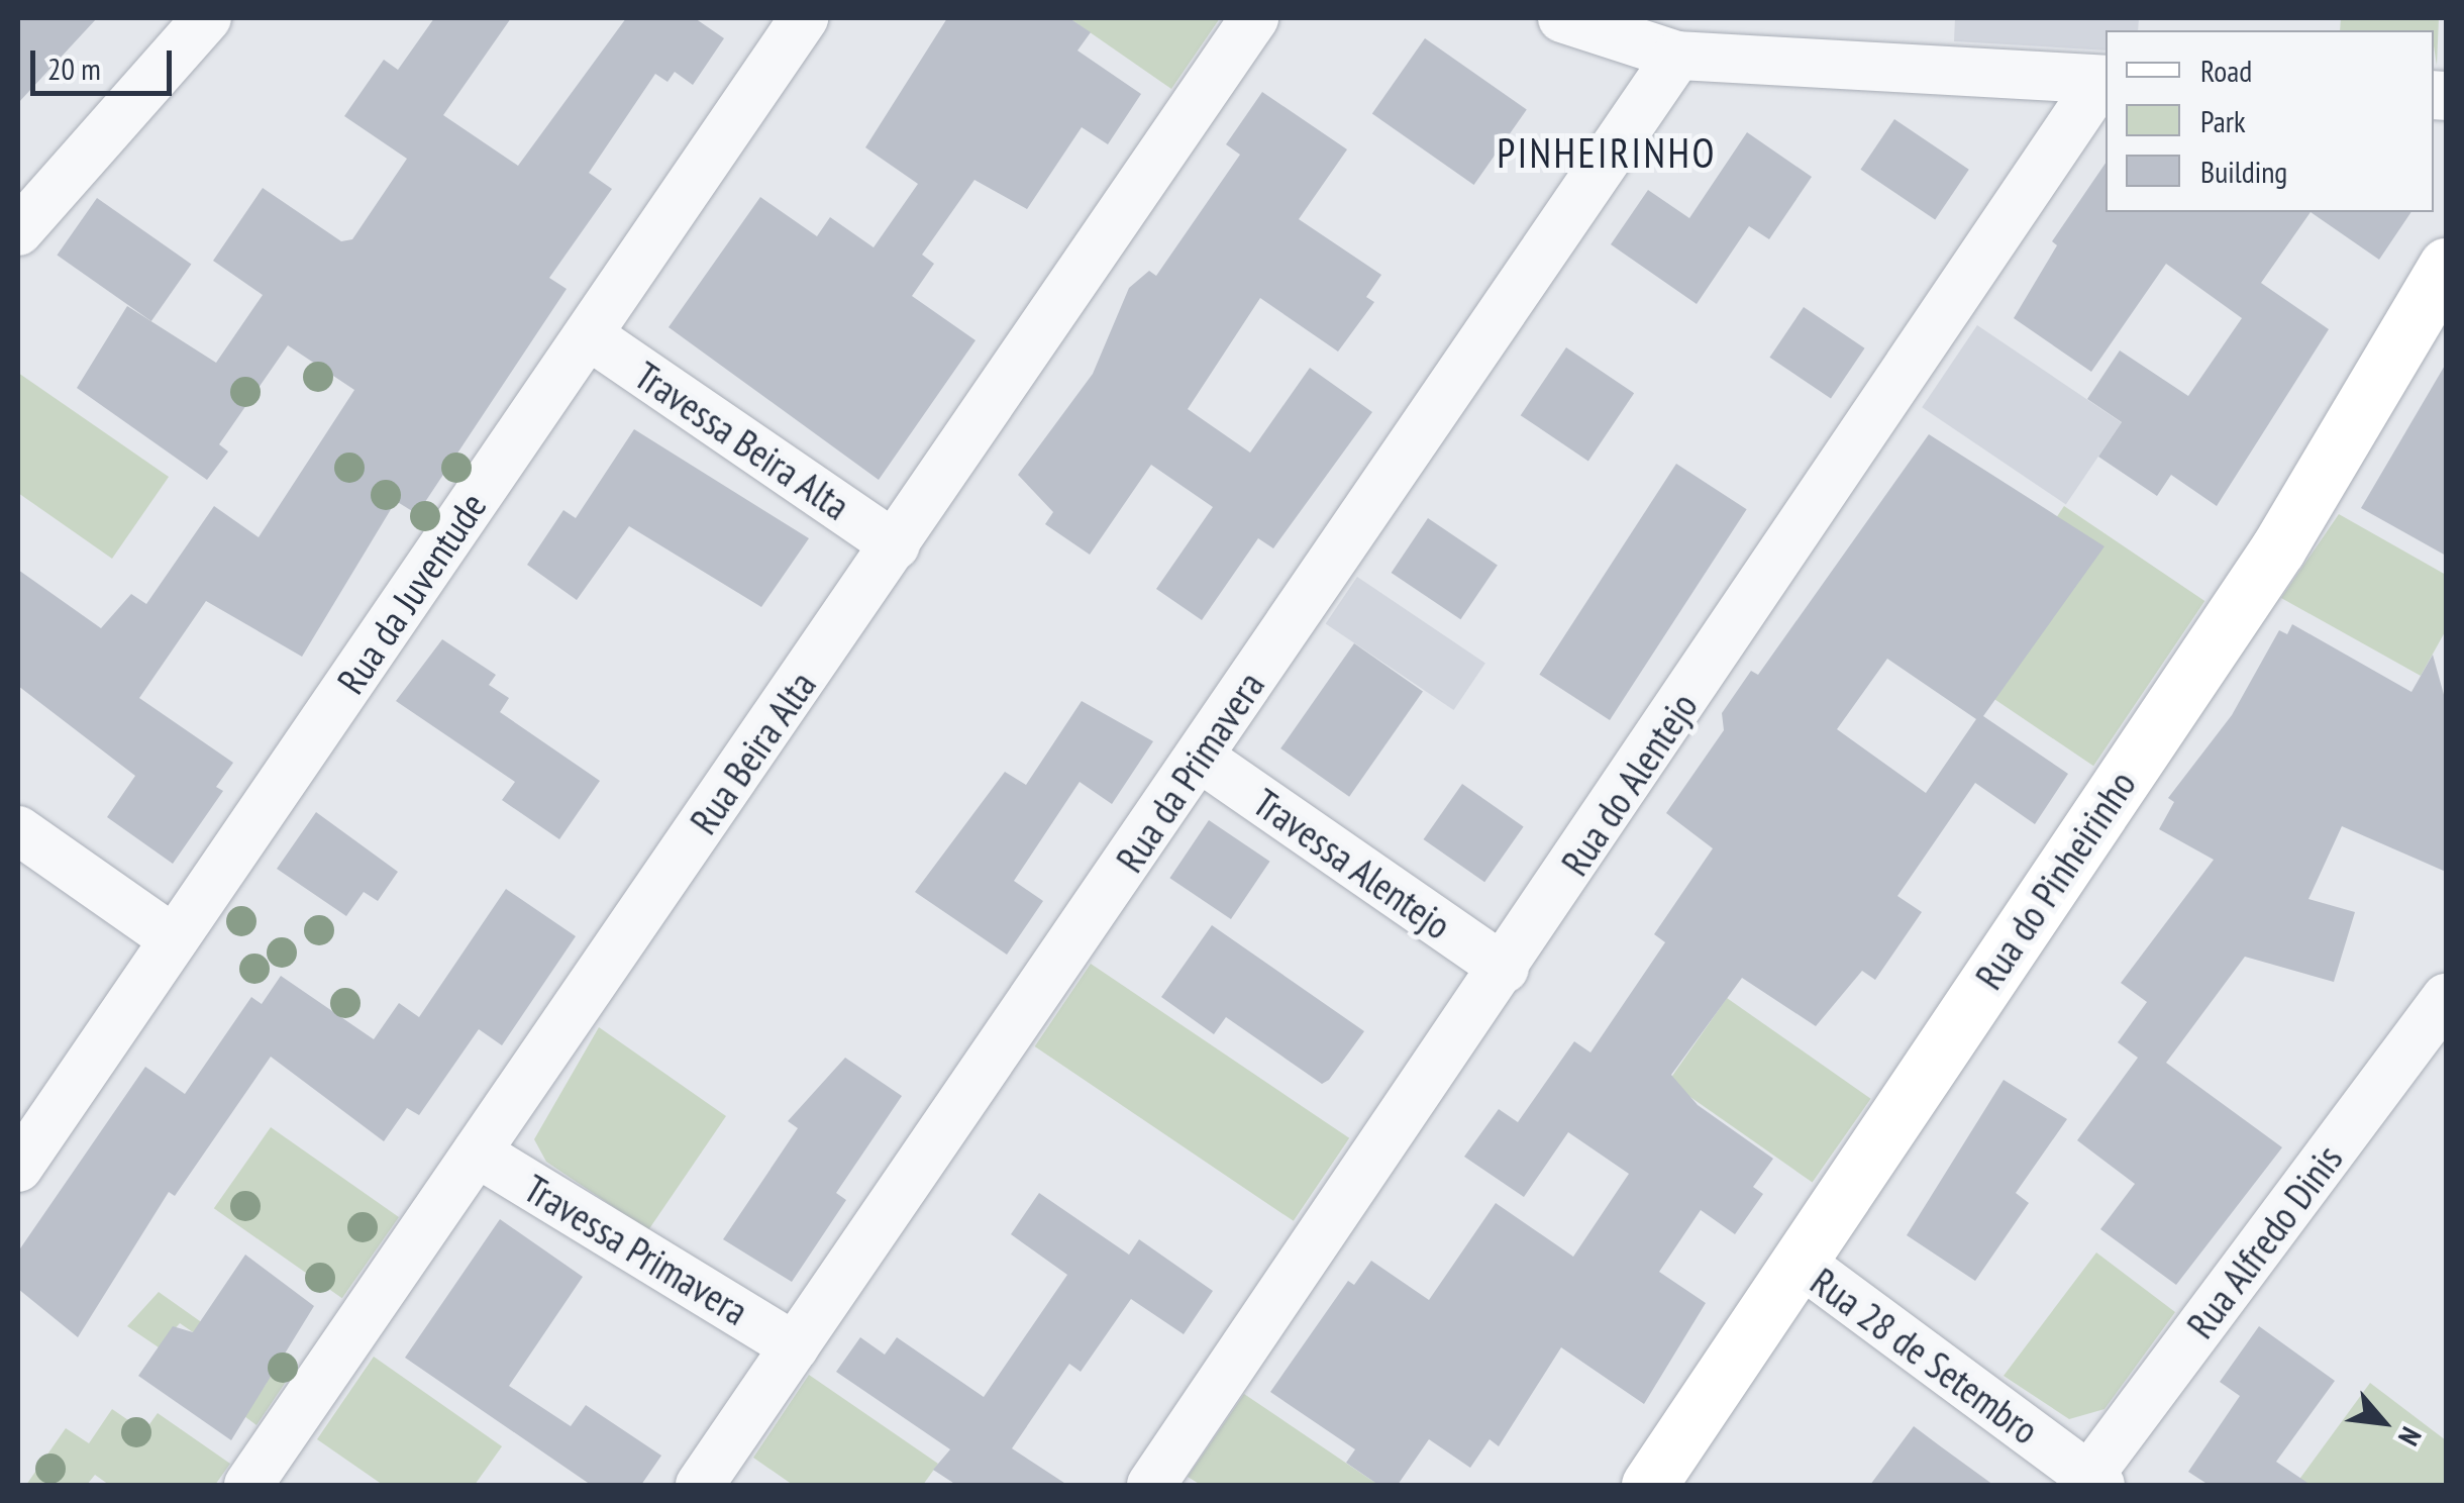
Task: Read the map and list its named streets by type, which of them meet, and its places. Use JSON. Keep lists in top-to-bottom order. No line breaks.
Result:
{"streets":{"street":["Travessa Beira Alta","Rua da Juventude","Rua Beira Alta","Rua da Primavera","Rua do Alentejo","Travessa Alentejo","Rua do Pinheirinho","Rua Alfredo Dinis","Travessa Primavera","Rua 28 de Setembro"]},"crossings":[["Travessa Beira Alta","Rua da Juventude"],["Travessa Beira Alta","Rua Beira Alta"],["Rua Beira Alta","Travessa Primavera"],["Rua da Primavera","Travessa Alentejo"],["Rua da Primavera","Travessa Primavera"],["Rua do Alentejo","Travessa Alentejo"],["Rua do Pinheirinho","Rua 28 de Setembro"],["Rua Alfredo Dinis","Rua 28 de Setembro"]],"districts":["PINHEIRINHO"],"legend":["Road","Park","Building"],"scale_bar":"20 m","north":"bottom right"}
